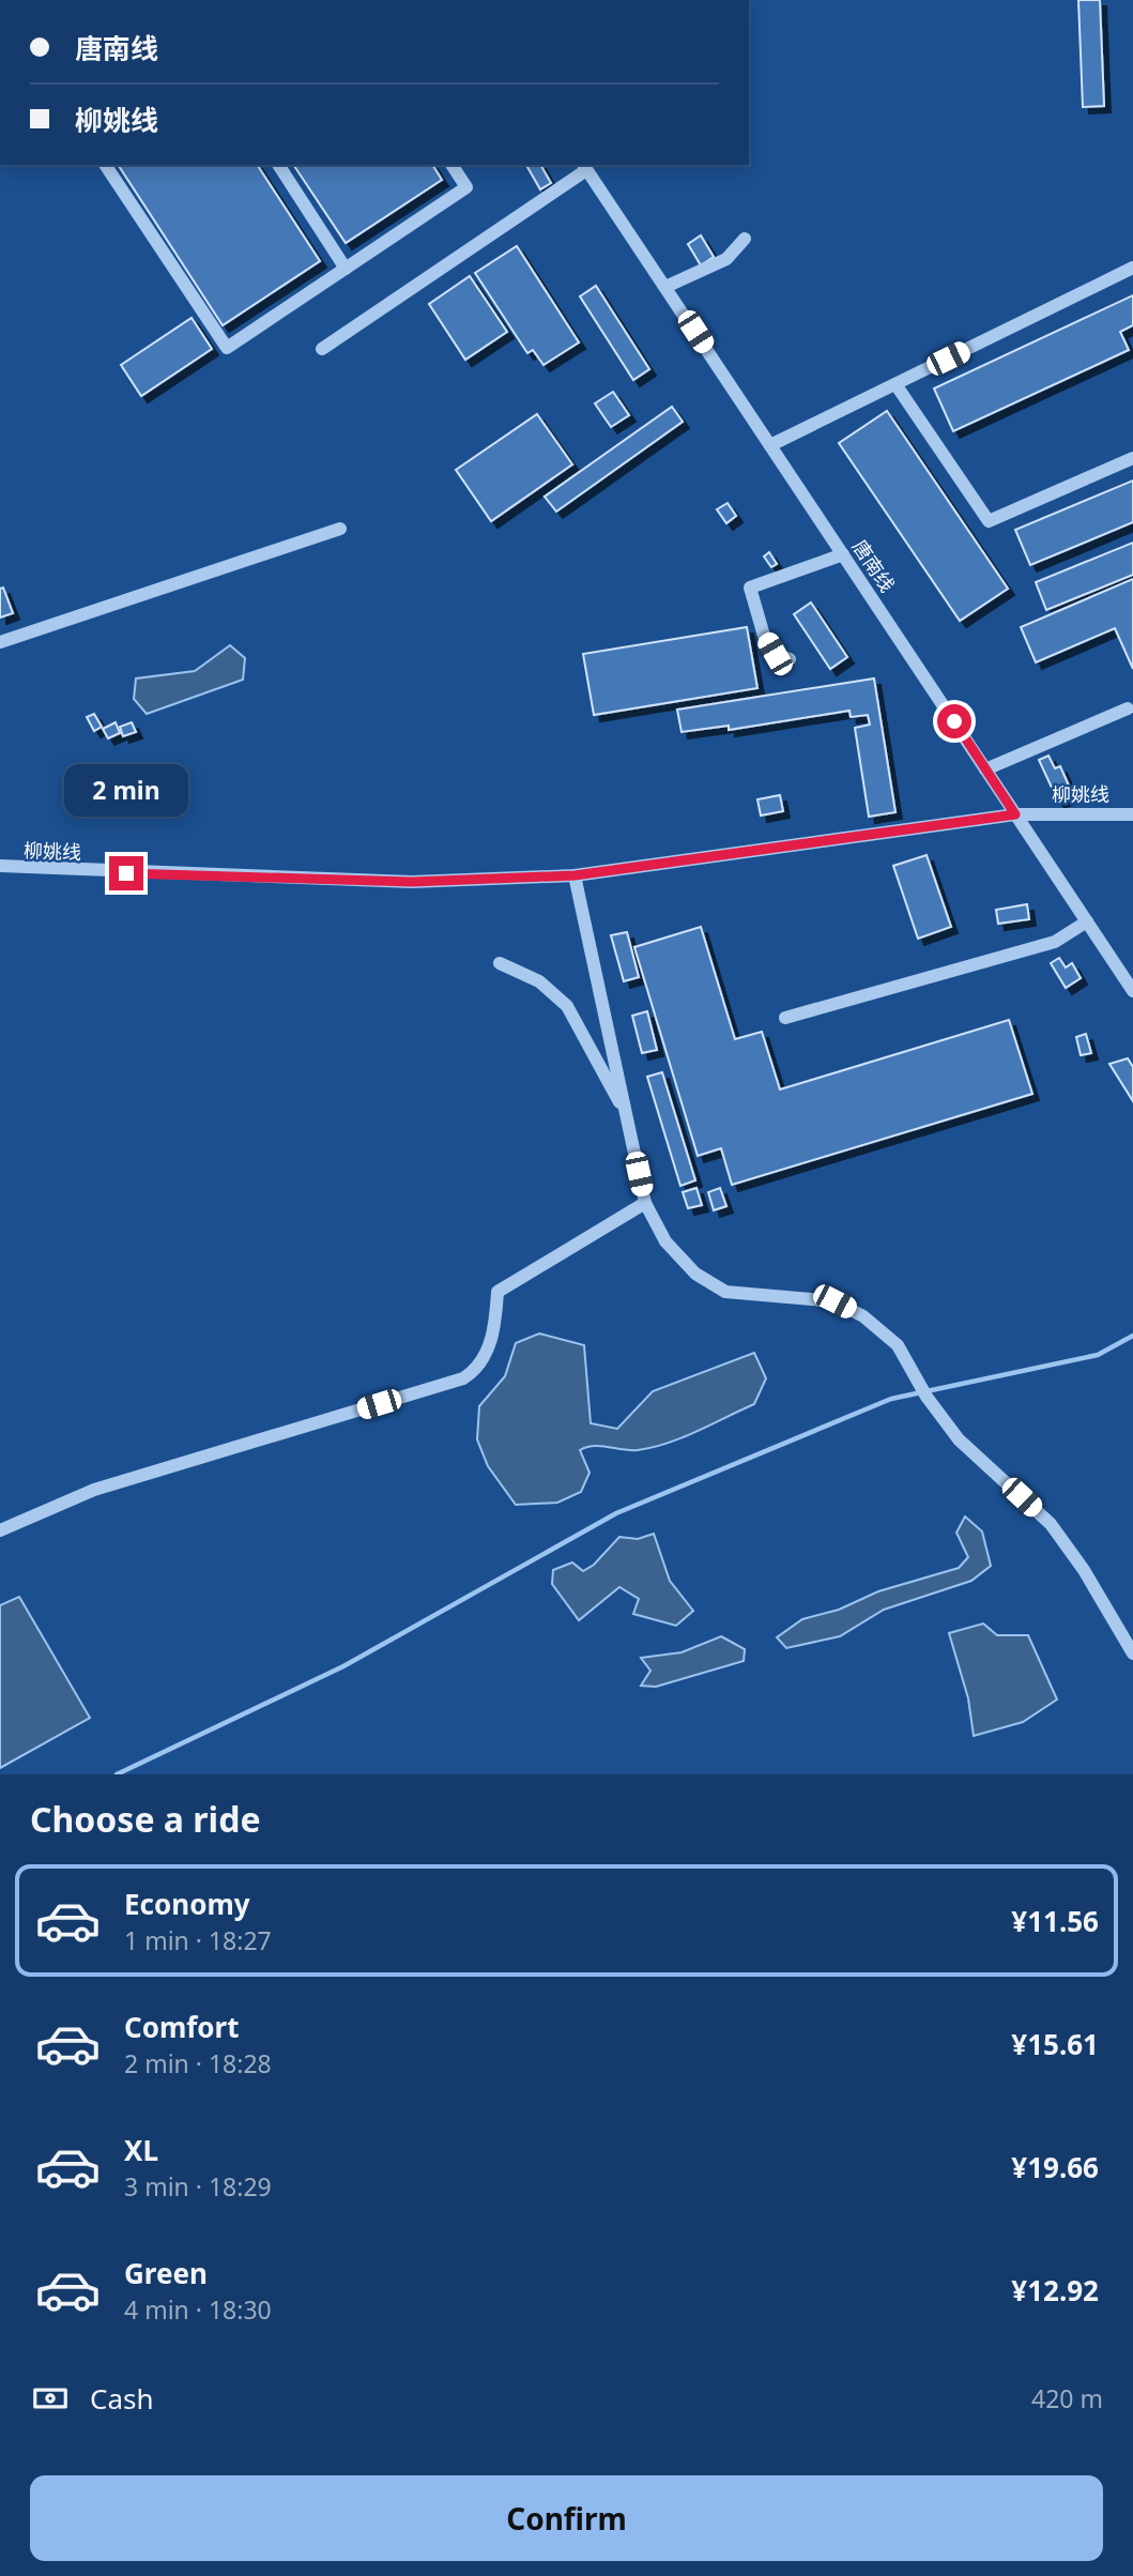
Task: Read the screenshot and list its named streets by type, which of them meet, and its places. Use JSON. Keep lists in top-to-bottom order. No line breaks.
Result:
{"streets":{"street":["唐南线","柳姚线"]},"crossings":[["唐南线","柳姚线"]],"page":{"banner":["唐南线","柳姚线"],"bubble":"2 min","heading":"Choose a ride","list":[{"name":"Economy","note":"1 min · 18:27","value":"¥11.56"},{"name":"Comfort","note":"2 min · 18:28","value":"¥15.61"},{"name":"XL","note":"3 min · 18:29","value":"¥19.66"},{"name":"Green","note":"4 min · 18:30","value":"¥12.92"}],"pay":["Cash","420 m"],"buttons":"Confirm"}}
